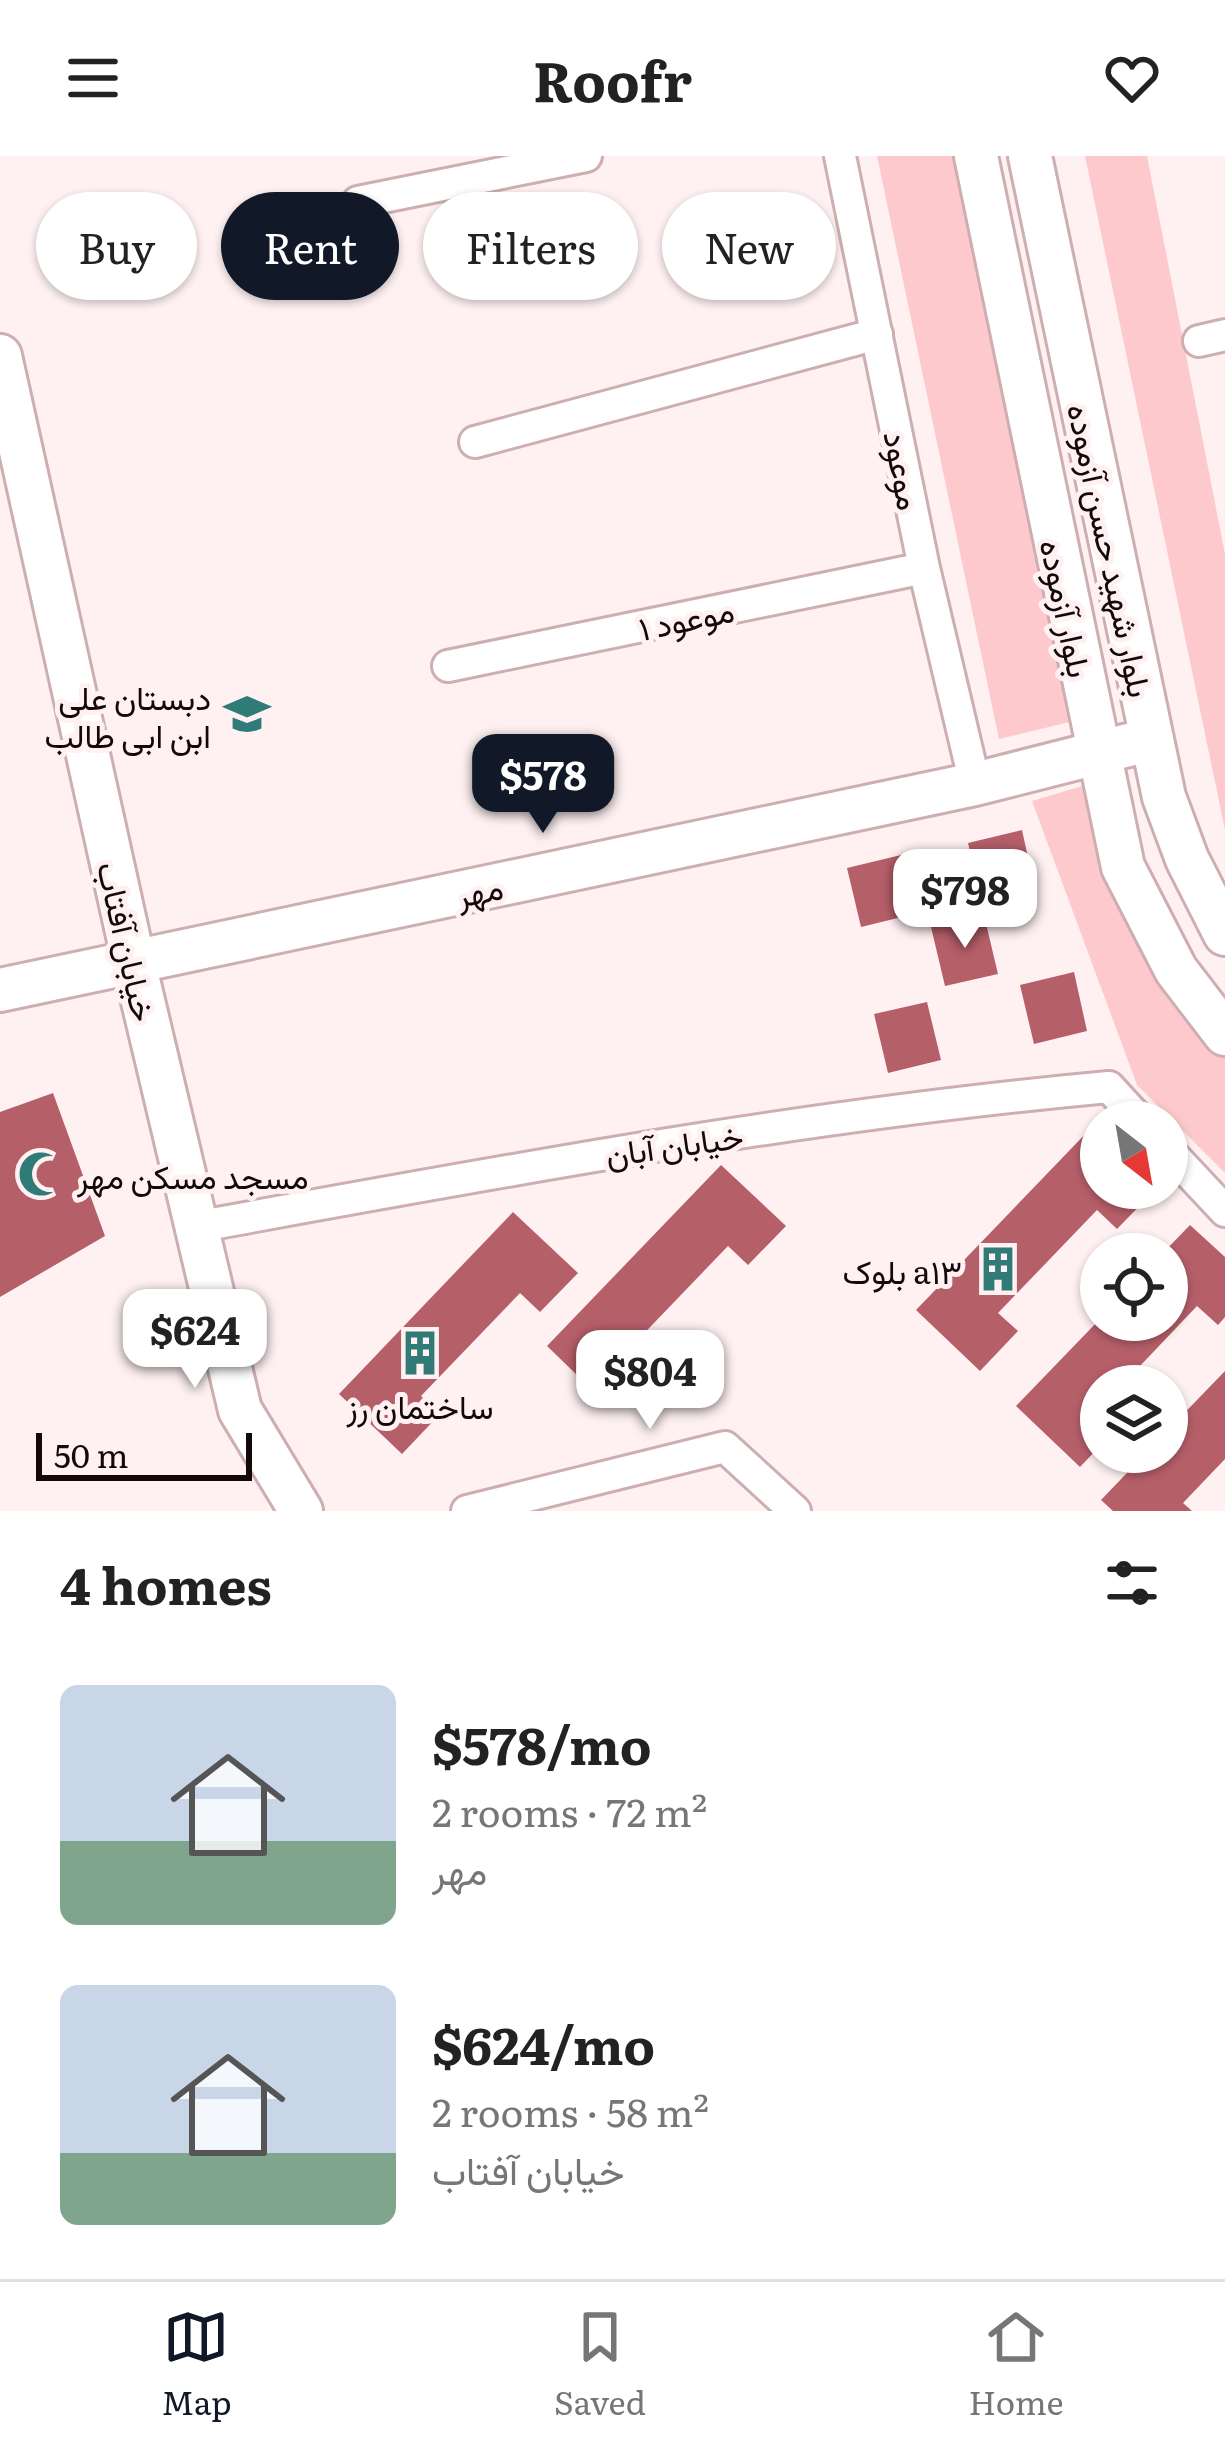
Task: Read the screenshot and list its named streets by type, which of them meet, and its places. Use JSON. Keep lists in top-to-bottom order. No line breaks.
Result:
{"streets":{"street":["موعود","بلوار شهید حسن آزموده","بلوار آزموده","موعود ۱","مهر","خیابان آفتاب","خیابان آبان"]},"crossings":[["موعود","موعود ۱"],["موعود","مهر"],["بلوار شهید حسن آزموده","مهر"],["بلوار آزموده","مهر"],["مهر","خیابان آفتاب"],["خیابان آفتاب","خیابان آبان"]],"places":{"school or university":["دبستان علی ابن ابی طالب"],"mosque":["مسجد مسکن مهر"],"building":["بلوک a۱۳","ساختمان رز"]},"scale_bar":"50 m","north":"bottom right","page":{"header":"Roofr","chip":["Buy","Rent","Filters","New"],"price":["$578","$798","$624","$804"],"scale":"50 m","heading":"4 homes","list":[{"name":"$578/mo","note":"2 rooms · 72 m² · مهر"},{"name":"$624/mo","note":"2 rooms · 58 m² · خیابان آفتاب"}],"tabs":["Map","Saved","Home"]}}
